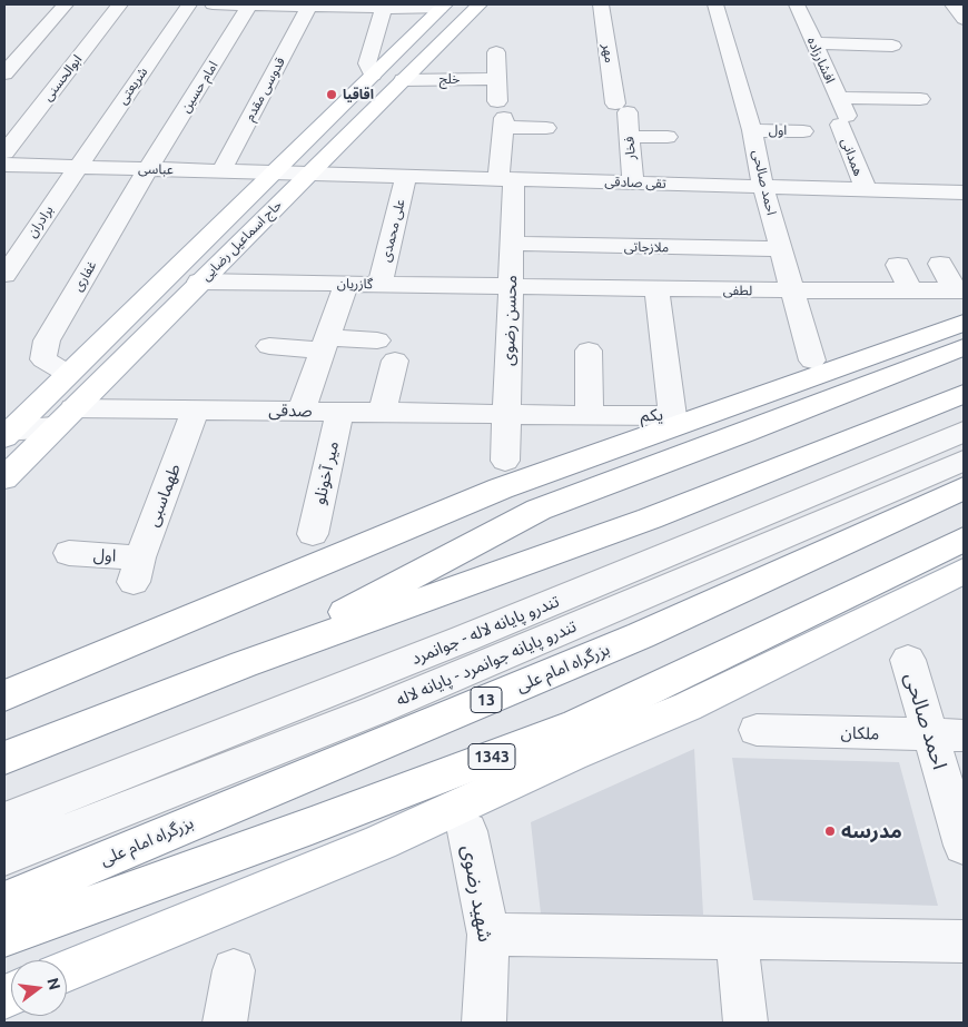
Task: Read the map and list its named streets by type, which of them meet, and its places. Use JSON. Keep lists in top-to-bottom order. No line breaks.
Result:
{"streets":{"main road":["حاج اسماعیل رضایی","بزرگراه امام علی","13","1343"],"street":["مهر","افشارزاده","ابوالحسنی","خلج","شریعتی","امام حسین","قدوسی مقدم","اول","فخار","همدانی","عباسی","تقی صادقی","احمد صالحی","برادران","علی محمدی","ملازجاتی","غفاری","گازریان","لطفی","محسن رضوی","صدقی","یکم","میر آخونلو","طهماسبی","تندرو پایانه لاله - جوانمرد","تندرو پایانه جوانمرد - پایانه لاله","ملکان","شهید رضوی"]},"crossings":[["مهر","فخار"],["افشارزاده","همدانی"],["خلج","حاج اسماعیل رضایی"],["شریعتی","عباسی"],["شریعتی","برادران"],["امام حسین","عباسی"],["امام حسین","غفاری"],["قدوسی مقدم","عباسی"],["اول","احمد صالحی"],["اول","طهماسبی"],["فخار","تقی صادقی"],["همدانی","تقی صادقی"],["عباسی","تقی صادقی"],["عباسی","برادران"],["عباسی","حاج اسماعیل رضایی"],["عباسی","غفاری"],["تقی صادقی","احمد صالحی"],["تقی صادقی","علی محمدی"],["تقی صادقی","حاج اسماعیل رضایی"],["تقی صادقی","محسن رضوی"],["احمد صالحی","ملازجاتی"],["احمد صالحی","لطفی"],["احمد صالحی","ملکان"],["علی محمدی","گازریان"],["حاج اسماعیل رضایی","غفاری"],["حاج اسماعیل رضایی","گازریان"],["حاج اسماعیل رضایی","صدقی"],["ملازجاتی","محسن رضوی"],["گازریان","لطفی"],["گازریان","محسن رضوی"],["لطفی","محسن رضوی"],["لطفی","یکم"],["محسن رضوی","صدقی"],["محسن رضوی","یکم"],["صدقی","یکم"],["صدقی","میر آخونلو"],["صدقی","طهماسبی"]],"places":["اقاقیا","مدرسه"],"north":"right"}
